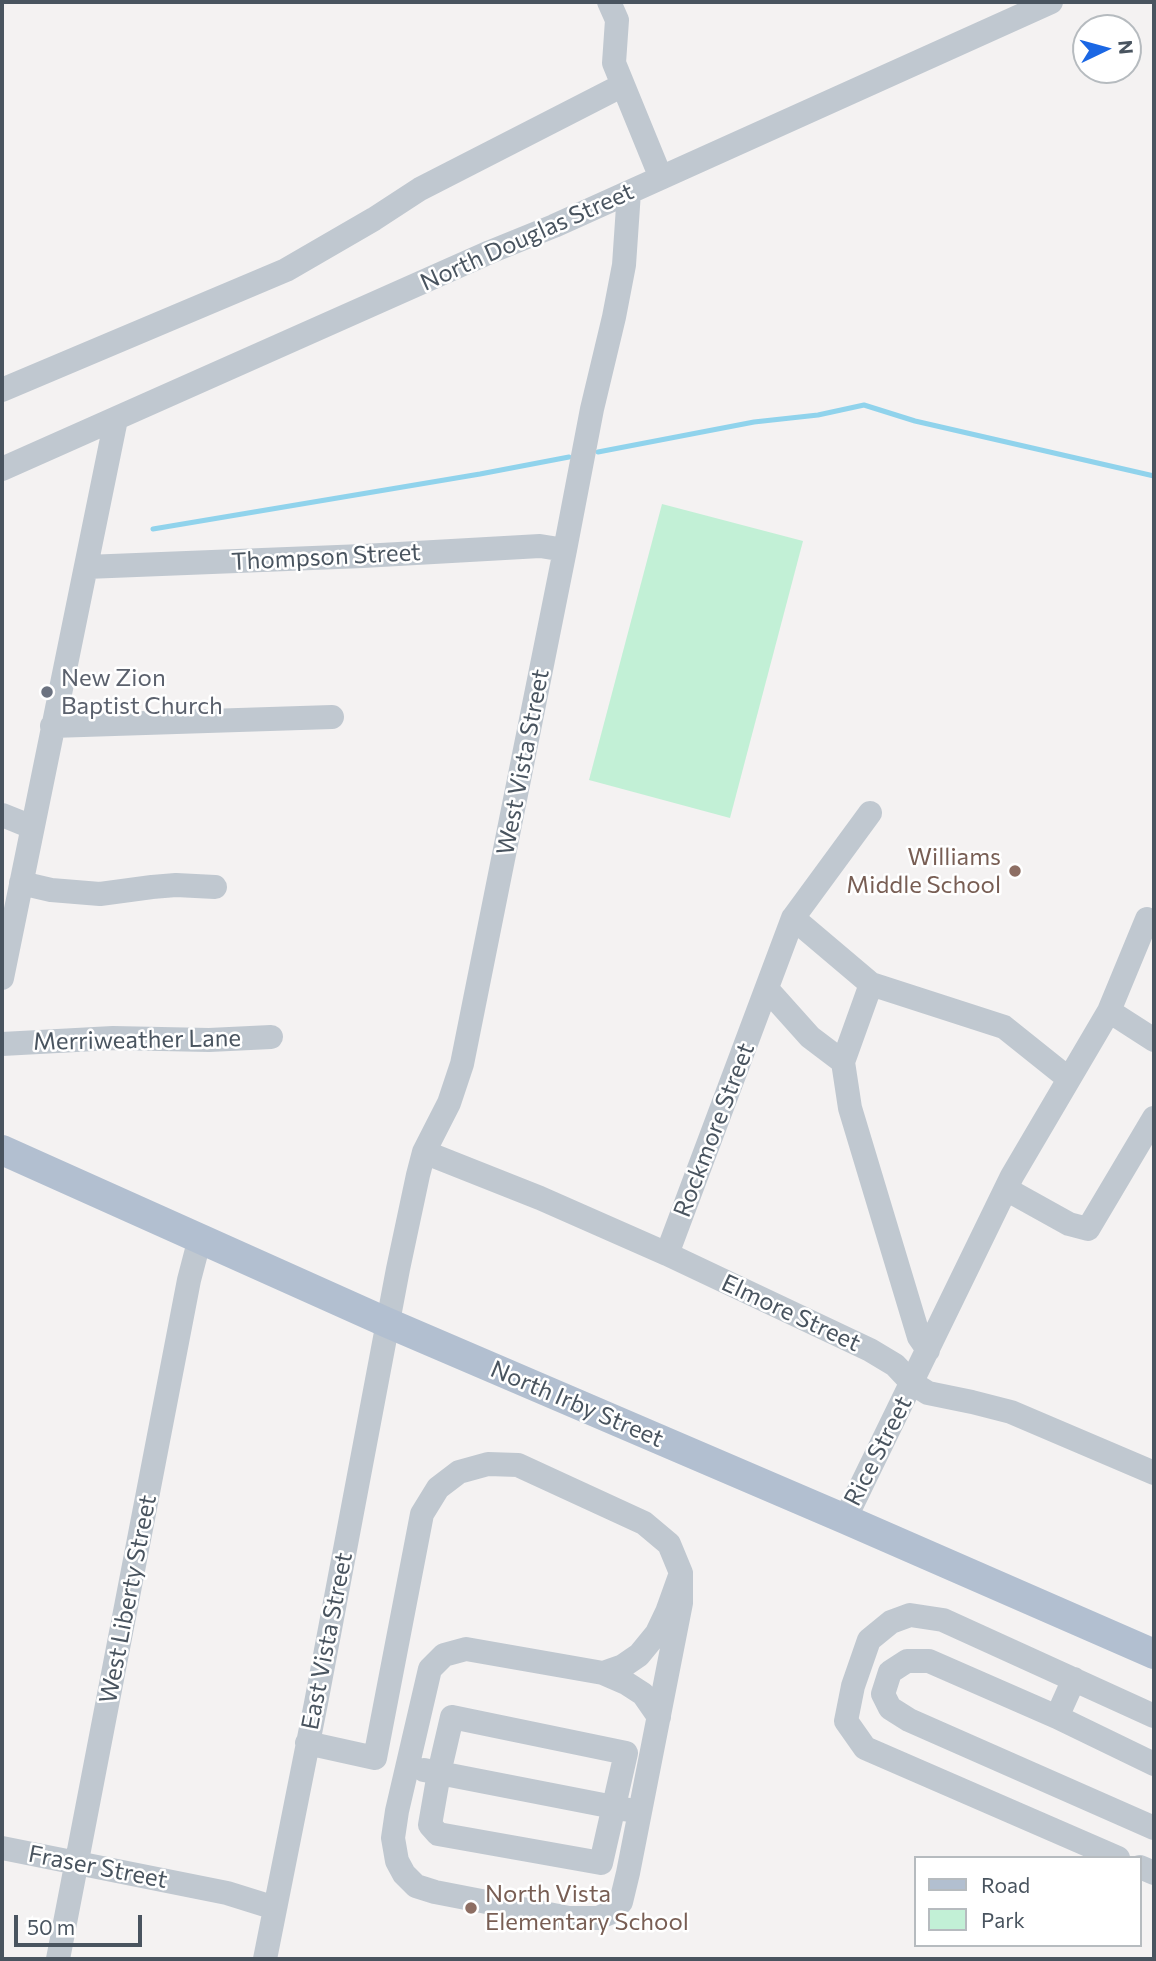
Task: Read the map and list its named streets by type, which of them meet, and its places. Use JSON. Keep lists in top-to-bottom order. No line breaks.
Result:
{"streets":{"main road":["North Irby Street"],"street":["North Douglas Street","Thompson Street","West Vista Street","Merriweather Lane","Rockmore Street","Elmore Street","Rice Street","West Liberty Street","East Vista Street","Fraser Street"]},"crossings":[["North Douglas Street","West Vista Street"],["Thompson Street","West Vista Street"],["West Vista Street","Elmore Street"],["West Vista Street","North Irby Street"],["West Vista Street","East Vista Street"],["Rockmore Street","Elmore Street"],["Elmore Street","Rice Street"],["North Irby Street","Rice Street"],["North Irby Street","West Liberty Street"],["North Irby Street","East Vista Street"],["West Liberty Street","Fraser Street"],["East Vista Street","Fraser Street"]],"places":["New Zion Baptist Church","Williams Middle School","North Vista Elementary School"],"legend":["Road","Park"],"scale_bar":"50 m","north":"right"}
